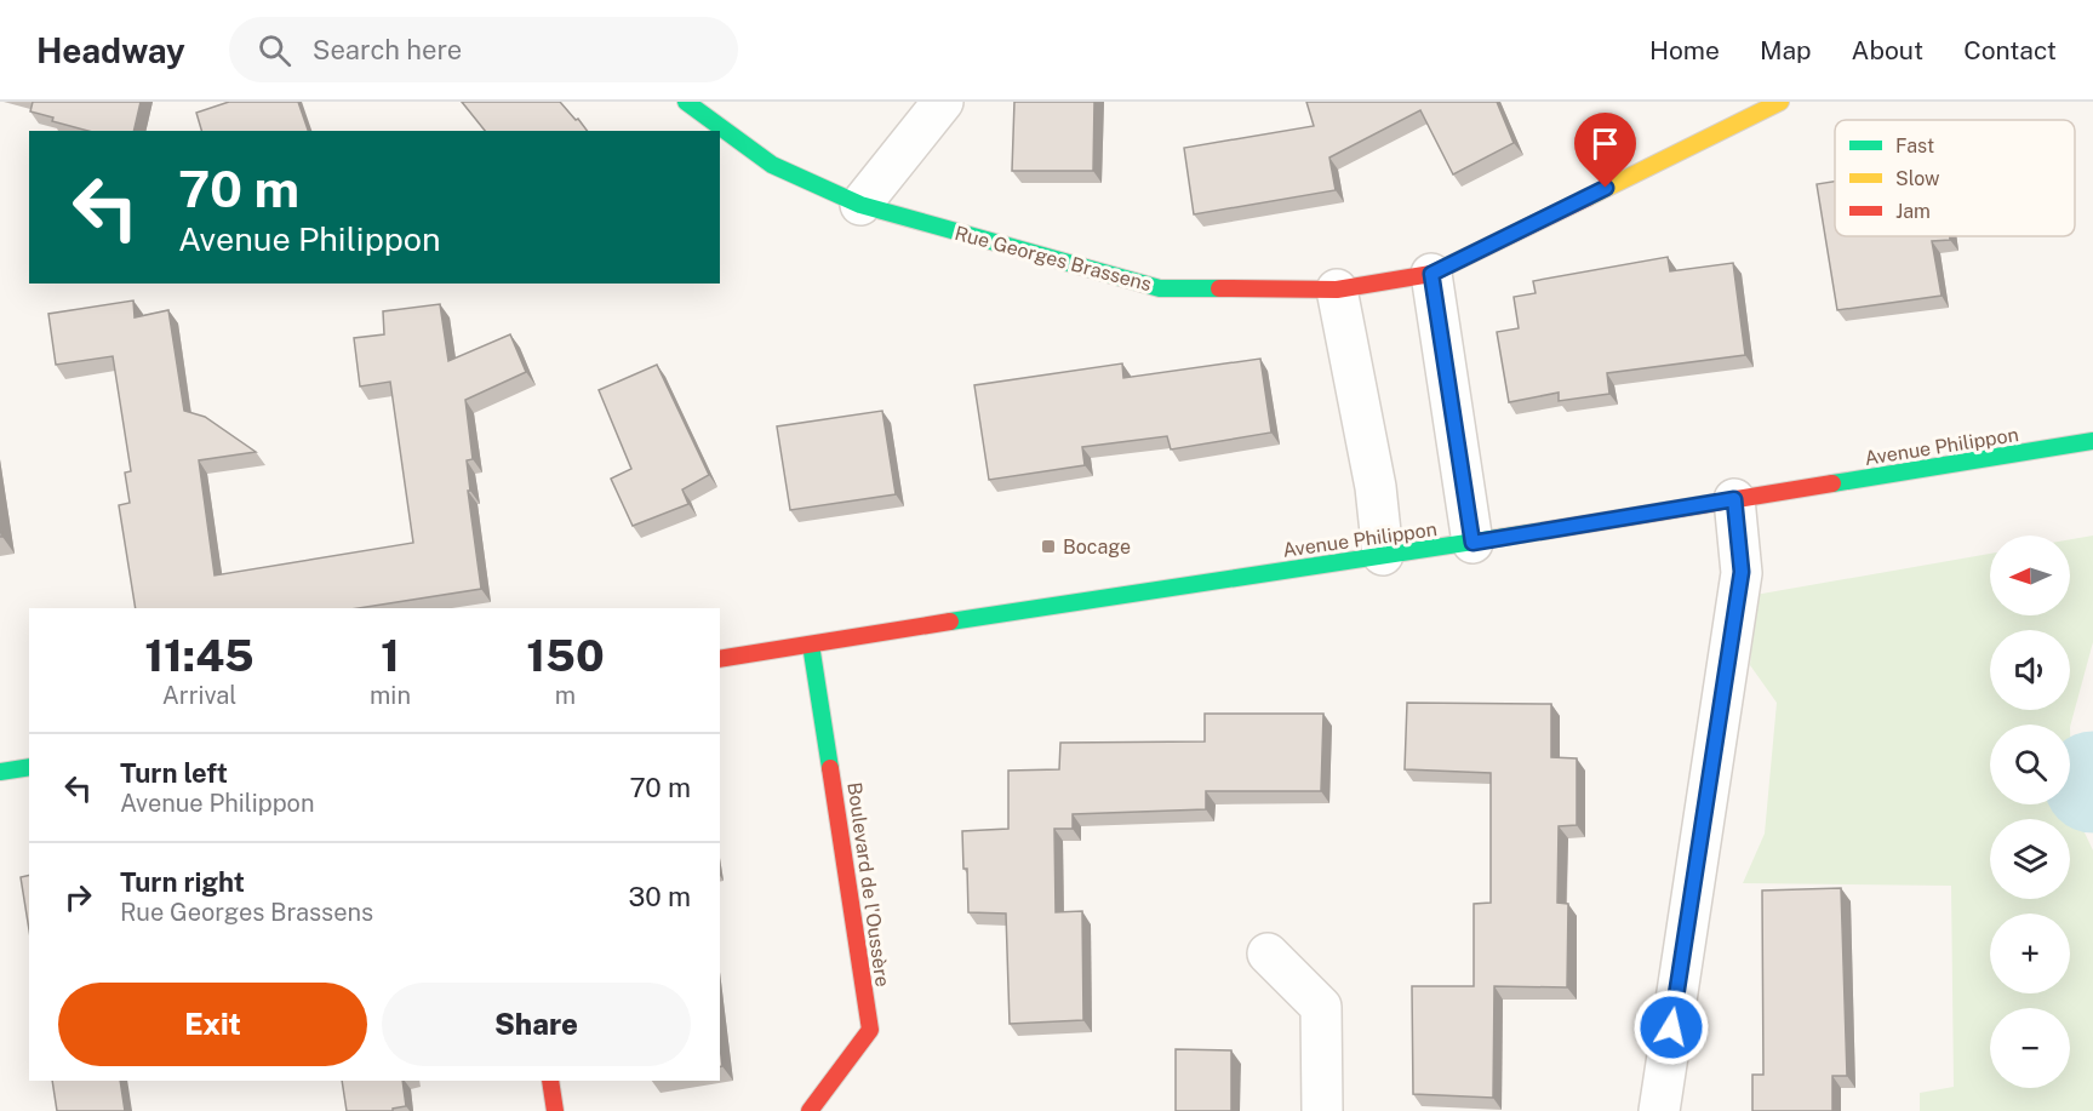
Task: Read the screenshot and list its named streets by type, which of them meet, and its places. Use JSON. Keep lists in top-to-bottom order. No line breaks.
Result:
{"streets":{"street":["Rue Georges Brassens","Avenue Philippon","Boulevard de l'Oussère"]},"crossings":[["Avenue Philippon","Boulevard de l'Oussère"]],"places":{"transit":["Bocage"]},"legend":["Fast","Slow","Jam"],"north":"left","page":{"header":"Headway","search":"Search here","nav":["Home","Map","About","Contact"],"turn":["70 m","Avenue Philippon"],"map_buttons":["+","−"],"eta":["11:45","Arrival","1","min","150","m"],"list":[{"name":"Turn left","note":"Avenue Philippon","value":"70 m"},{"name":"Turn right","note":"Rue Georges Brassens","value":"30 m"}],"buttons":["Exit","Share"]}}
